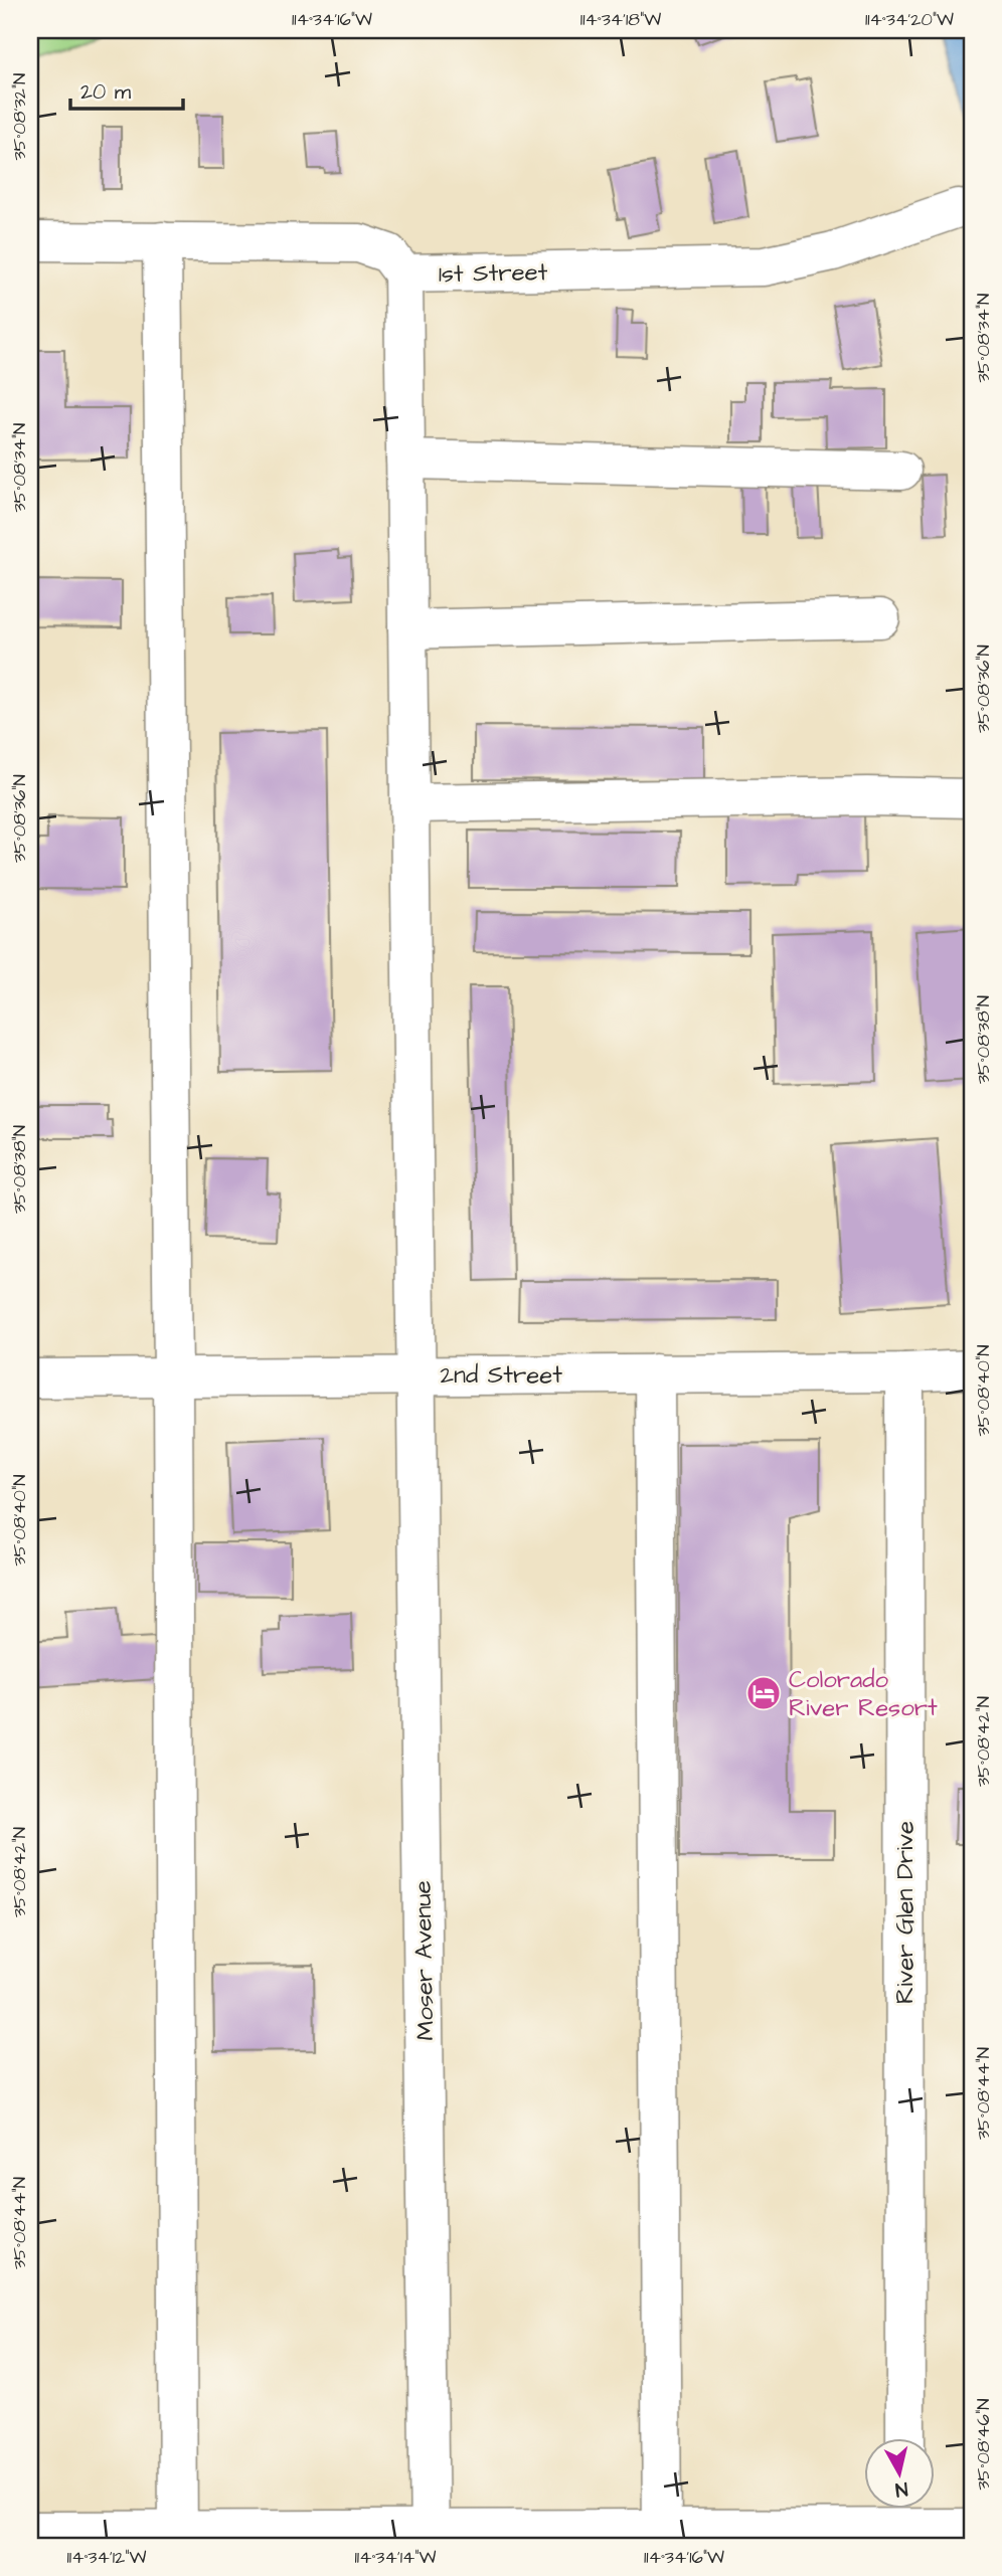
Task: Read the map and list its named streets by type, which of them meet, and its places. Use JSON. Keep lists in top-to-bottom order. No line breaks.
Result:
{"streets":{"street":["1st Street","2nd Street","River Glen Drive","Moser Avenue"]},"crossings":[["1st Street","Moser Avenue"],["2nd Street","River Glen Drive"],["2nd Street","Moser Avenue"]],"places":{"hotel":["Colorado River Resort"]},"scale_bar":"20 m","north":"bottom","coordinates":["114°34'16\"W","114°34'18\"W","114°34'20\"W","35°08'32\"N","35°08'34\"N","35°08'36\"N","35°08'38\"N","35°08'40\"N","35°08'42\"N","35°08'44\"N","35°08'46\"N","114°34'12\"W","114°34'14\"W"]}
